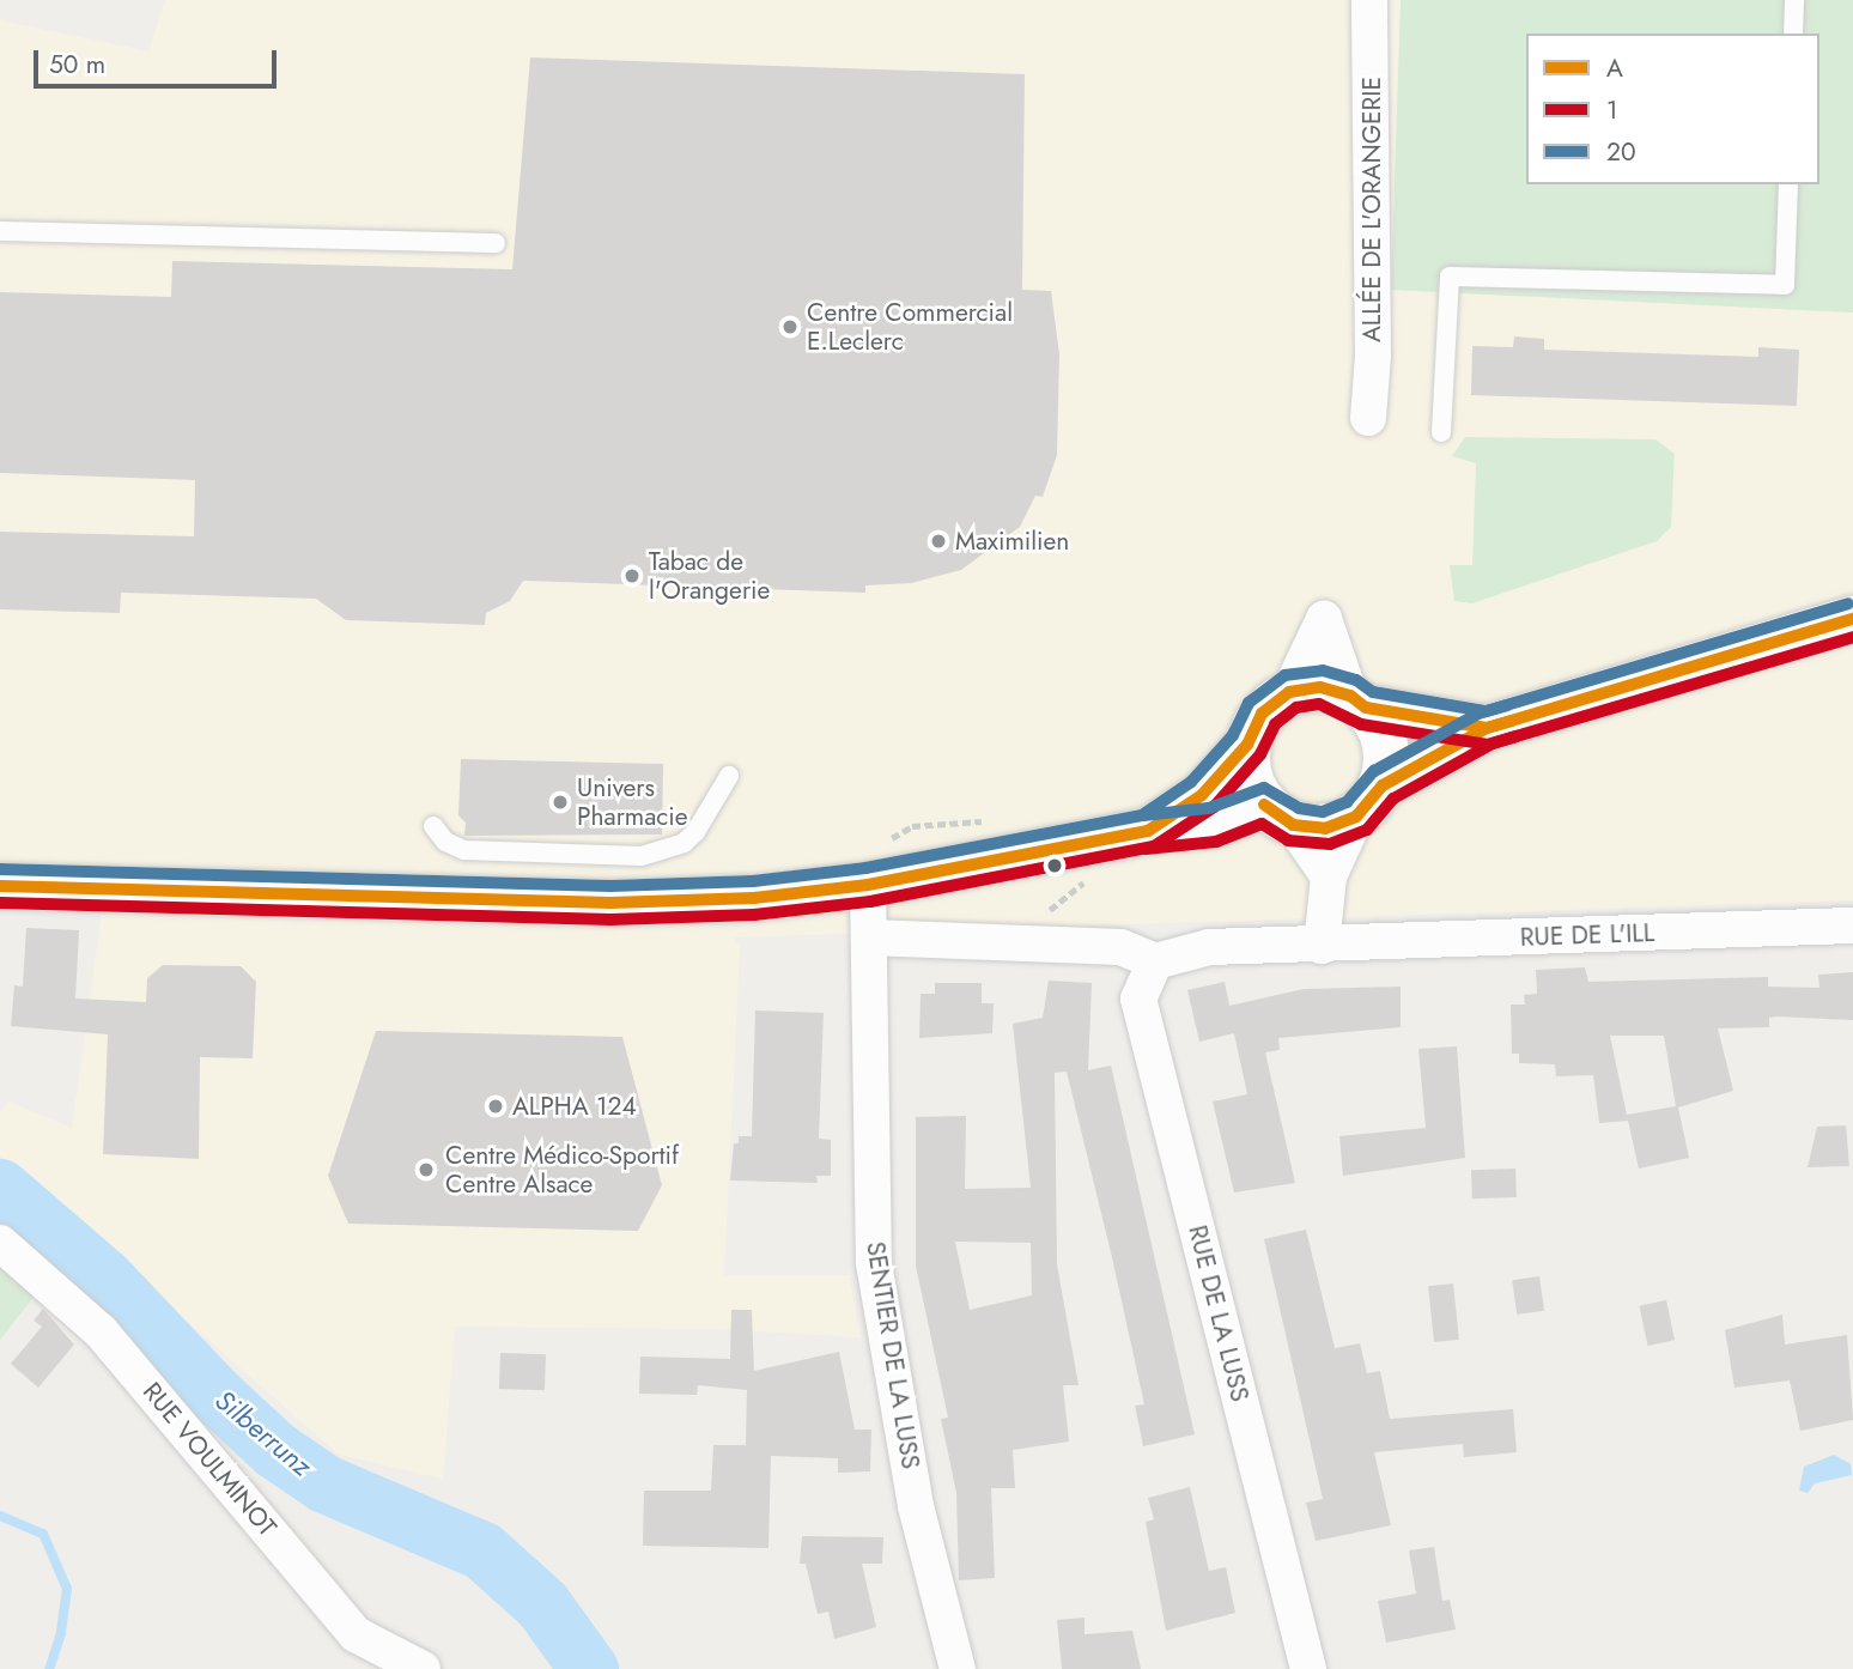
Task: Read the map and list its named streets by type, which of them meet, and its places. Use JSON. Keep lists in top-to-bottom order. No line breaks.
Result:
{"streets":{"street":["ALLÉE DE L'ORANGERIE","RUE DE L'ILL","RUE DE LA LUSS","SENTIER DE LA LUSS","RUE VOULMINOT"]},"crossings":[["RUE DE L'ILL","RUE DE LA LUSS"]],"water":["Silberrunz"],"places":["Centre Commercial E.Leclerc","Maximilien","Tabac de l'Orangerie","Univers Pharmacie","ALPHA 124","Centre Médico-Sportif Centre Alsace"],"lines":["transit line 20","transit line A","transit line 1"],"legend":["A","1","20"],"scale_bar":"50 m"}
